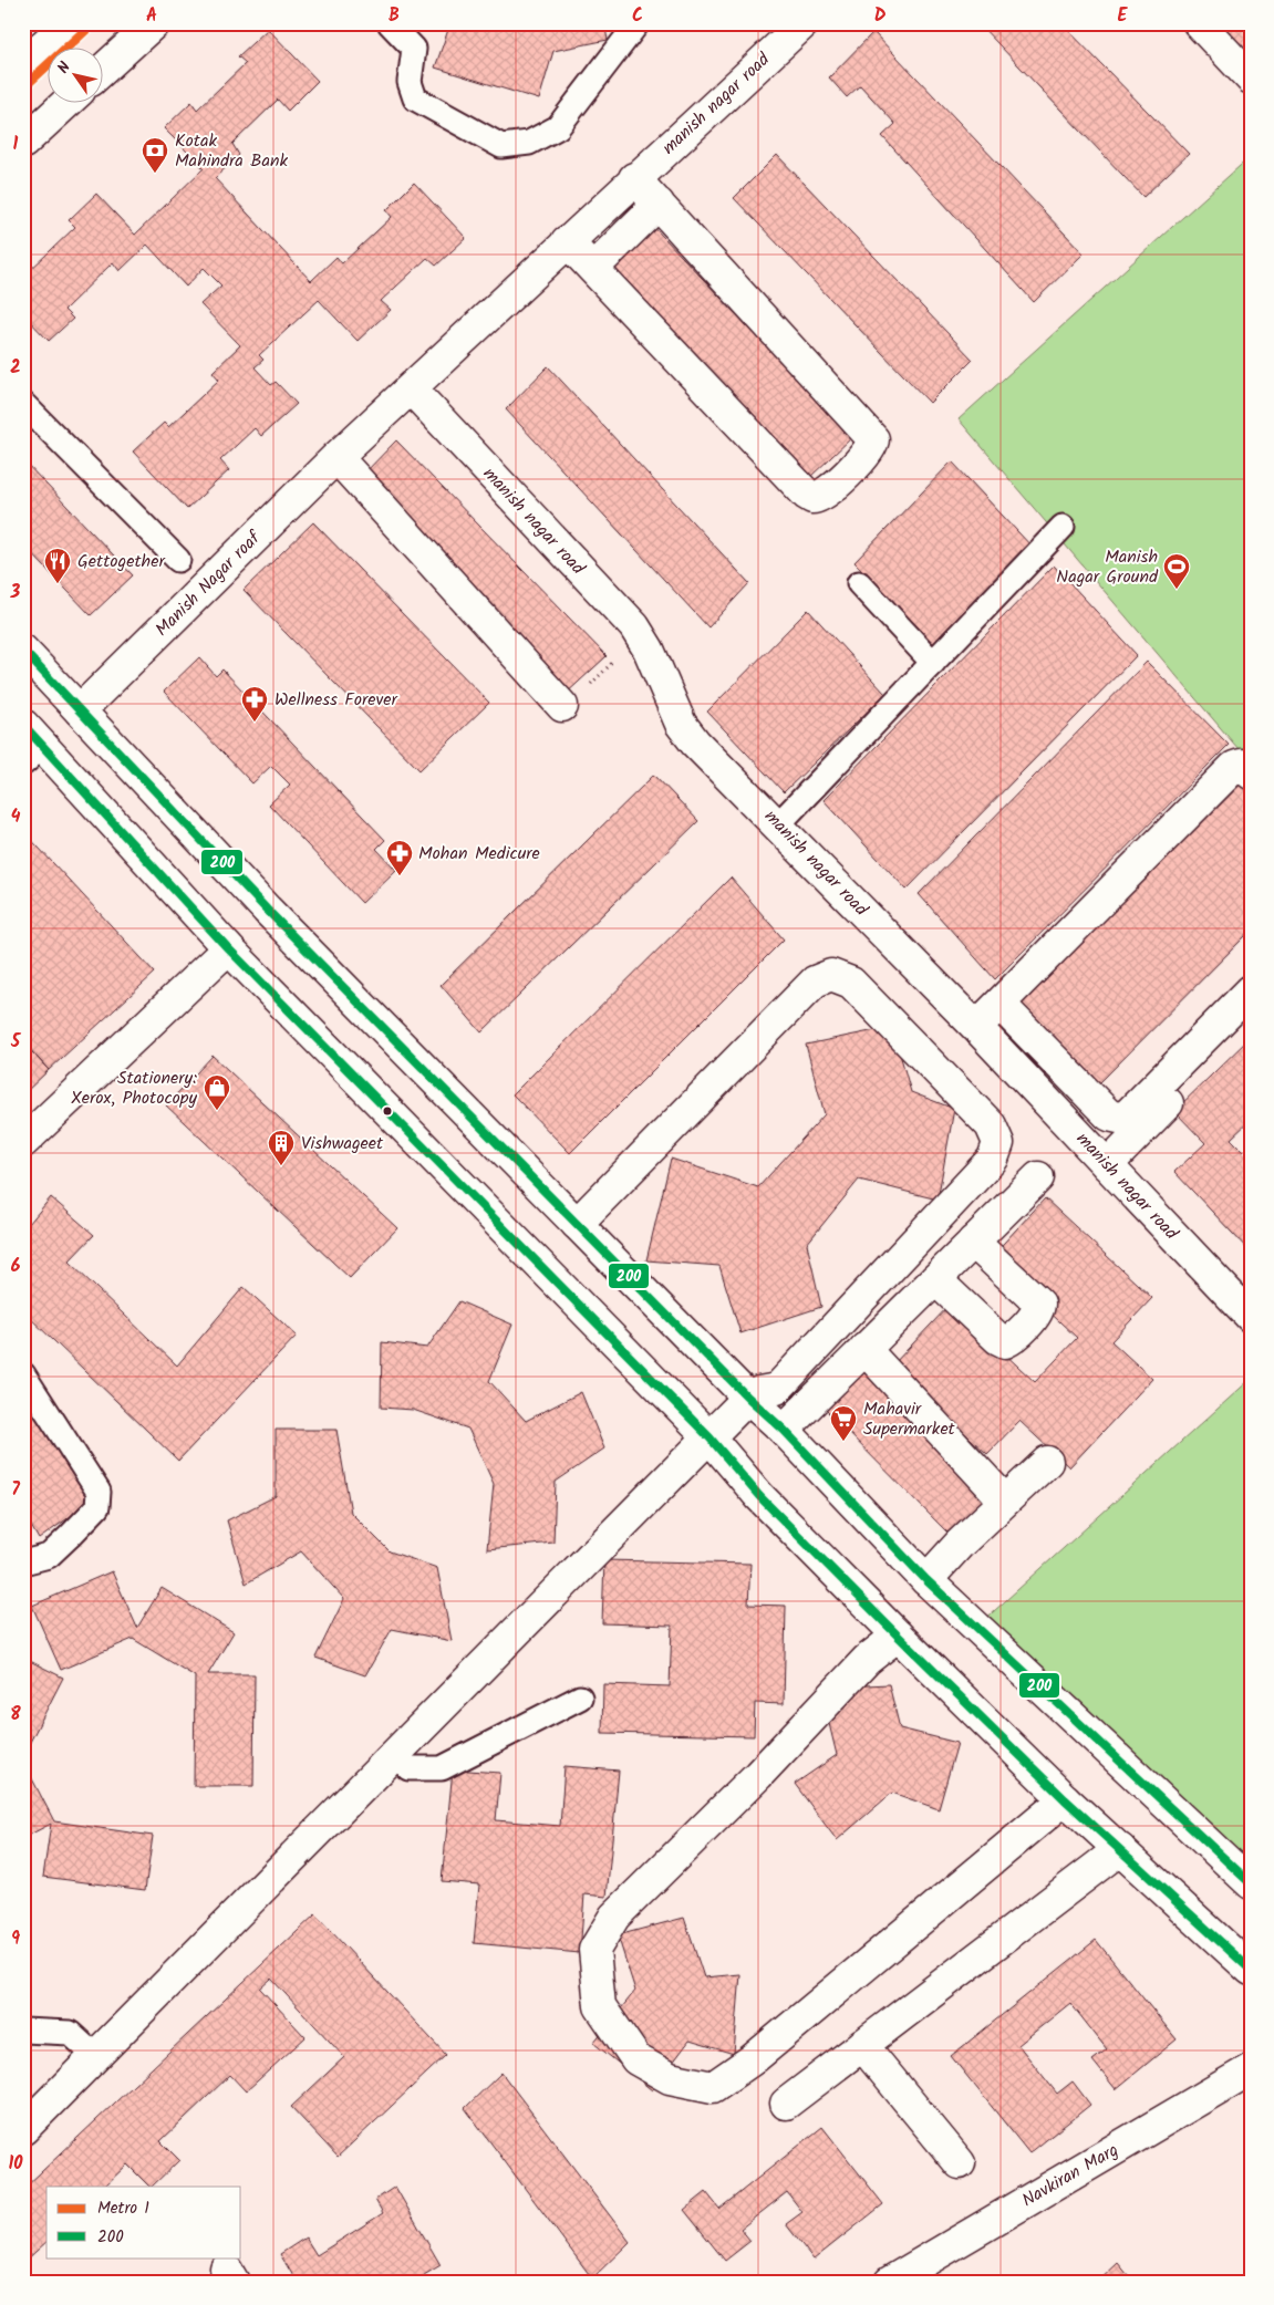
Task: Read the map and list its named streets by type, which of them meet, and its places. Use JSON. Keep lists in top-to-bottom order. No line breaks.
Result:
{"streets":{"street":["manish nagar road","Manish Nagar roaf","Navkiran Marg"]},"crossings":[["manish nagar road","Manish Nagar roaf"]],"places":{"bank":["Kotak Mahindra Bank"],"restaurant":["Gettogether"],"sports":["Manish Nagar Ground"],"pharmacy":["Wellness Forever","Mohan Medicure"],"shop":["Stationery: Xerox, Photocopy"],"building":["Vishwageet"],"supermarket":["Mahavir Supermarket"]},"lines":["metro line 1","transit line 200"],"legend":["Metro 1","200"],"north":"top left","grid":{"columns":["A","B","C","D","E"],"rows":["1","2","3","4","5","6","7","8","9","10"]}}
